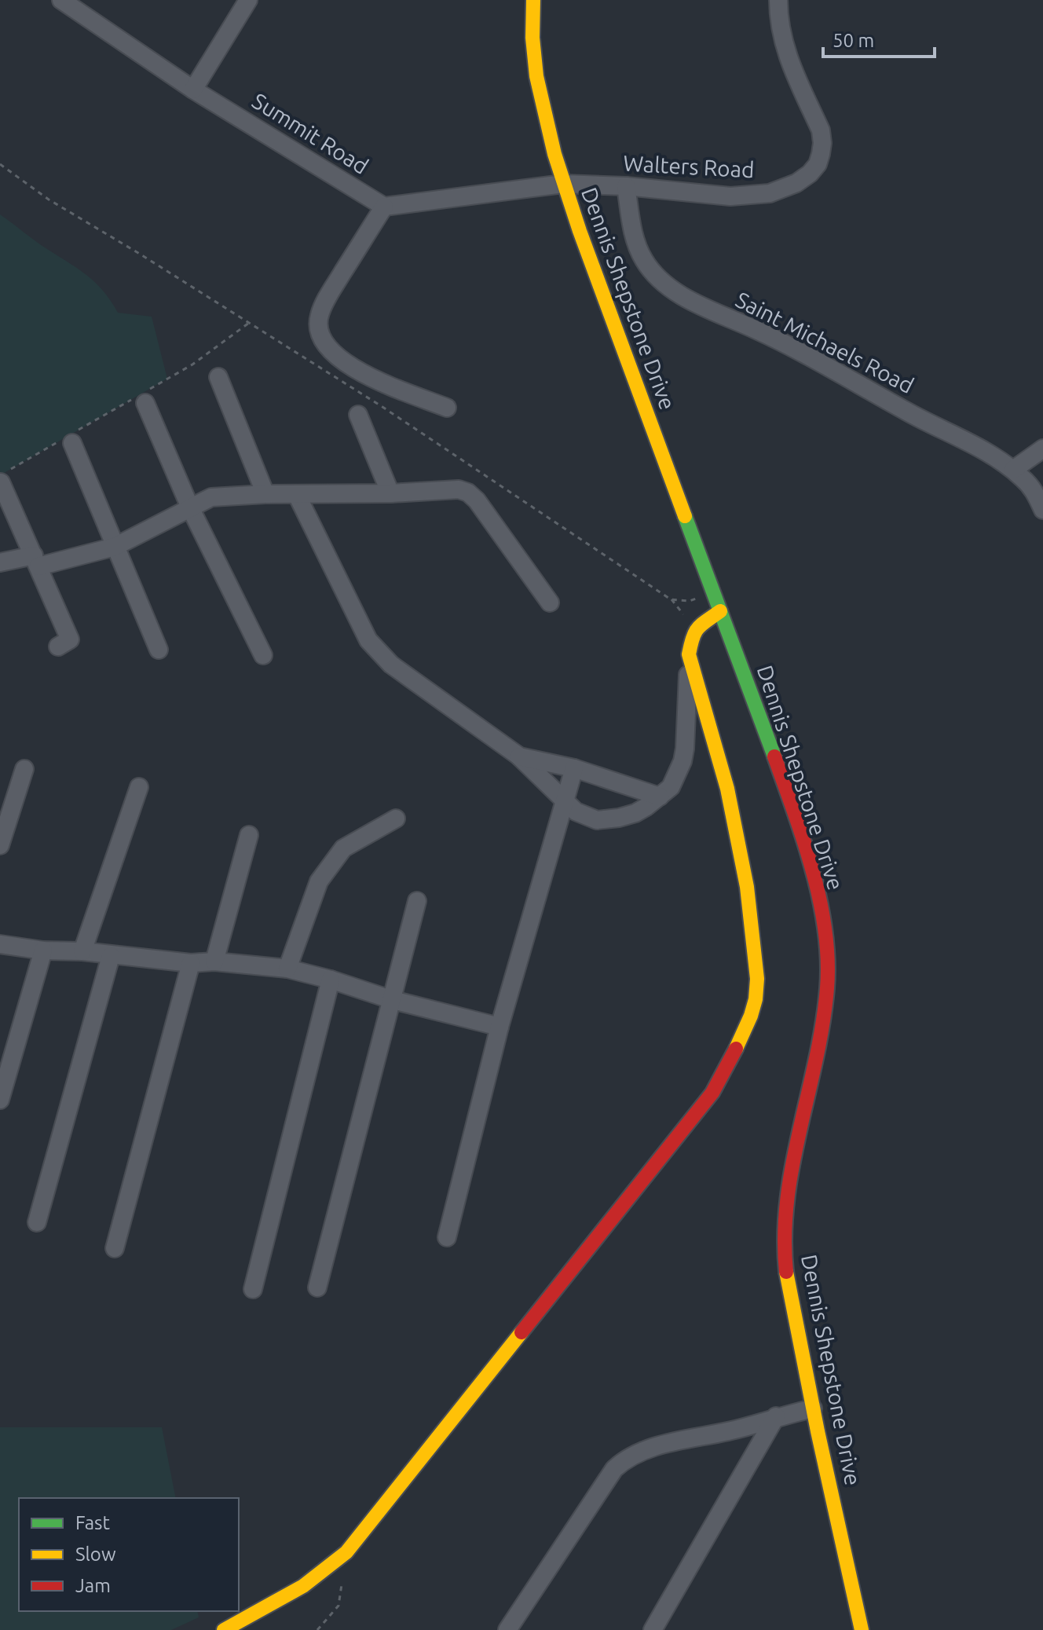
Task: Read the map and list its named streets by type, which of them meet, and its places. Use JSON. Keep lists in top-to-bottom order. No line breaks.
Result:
{"streets":{"street":["Summit Road","Walters Road","Dennis Shepstone Drive","Saint Michaels Road"]},"crossings":[["Walters Road","Dennis Shepstone Drive"],["Walters Road","Saint Michaels Road"]],"legend":["Fast","Slow","Jam"],"scale_bar":"50 m"}
